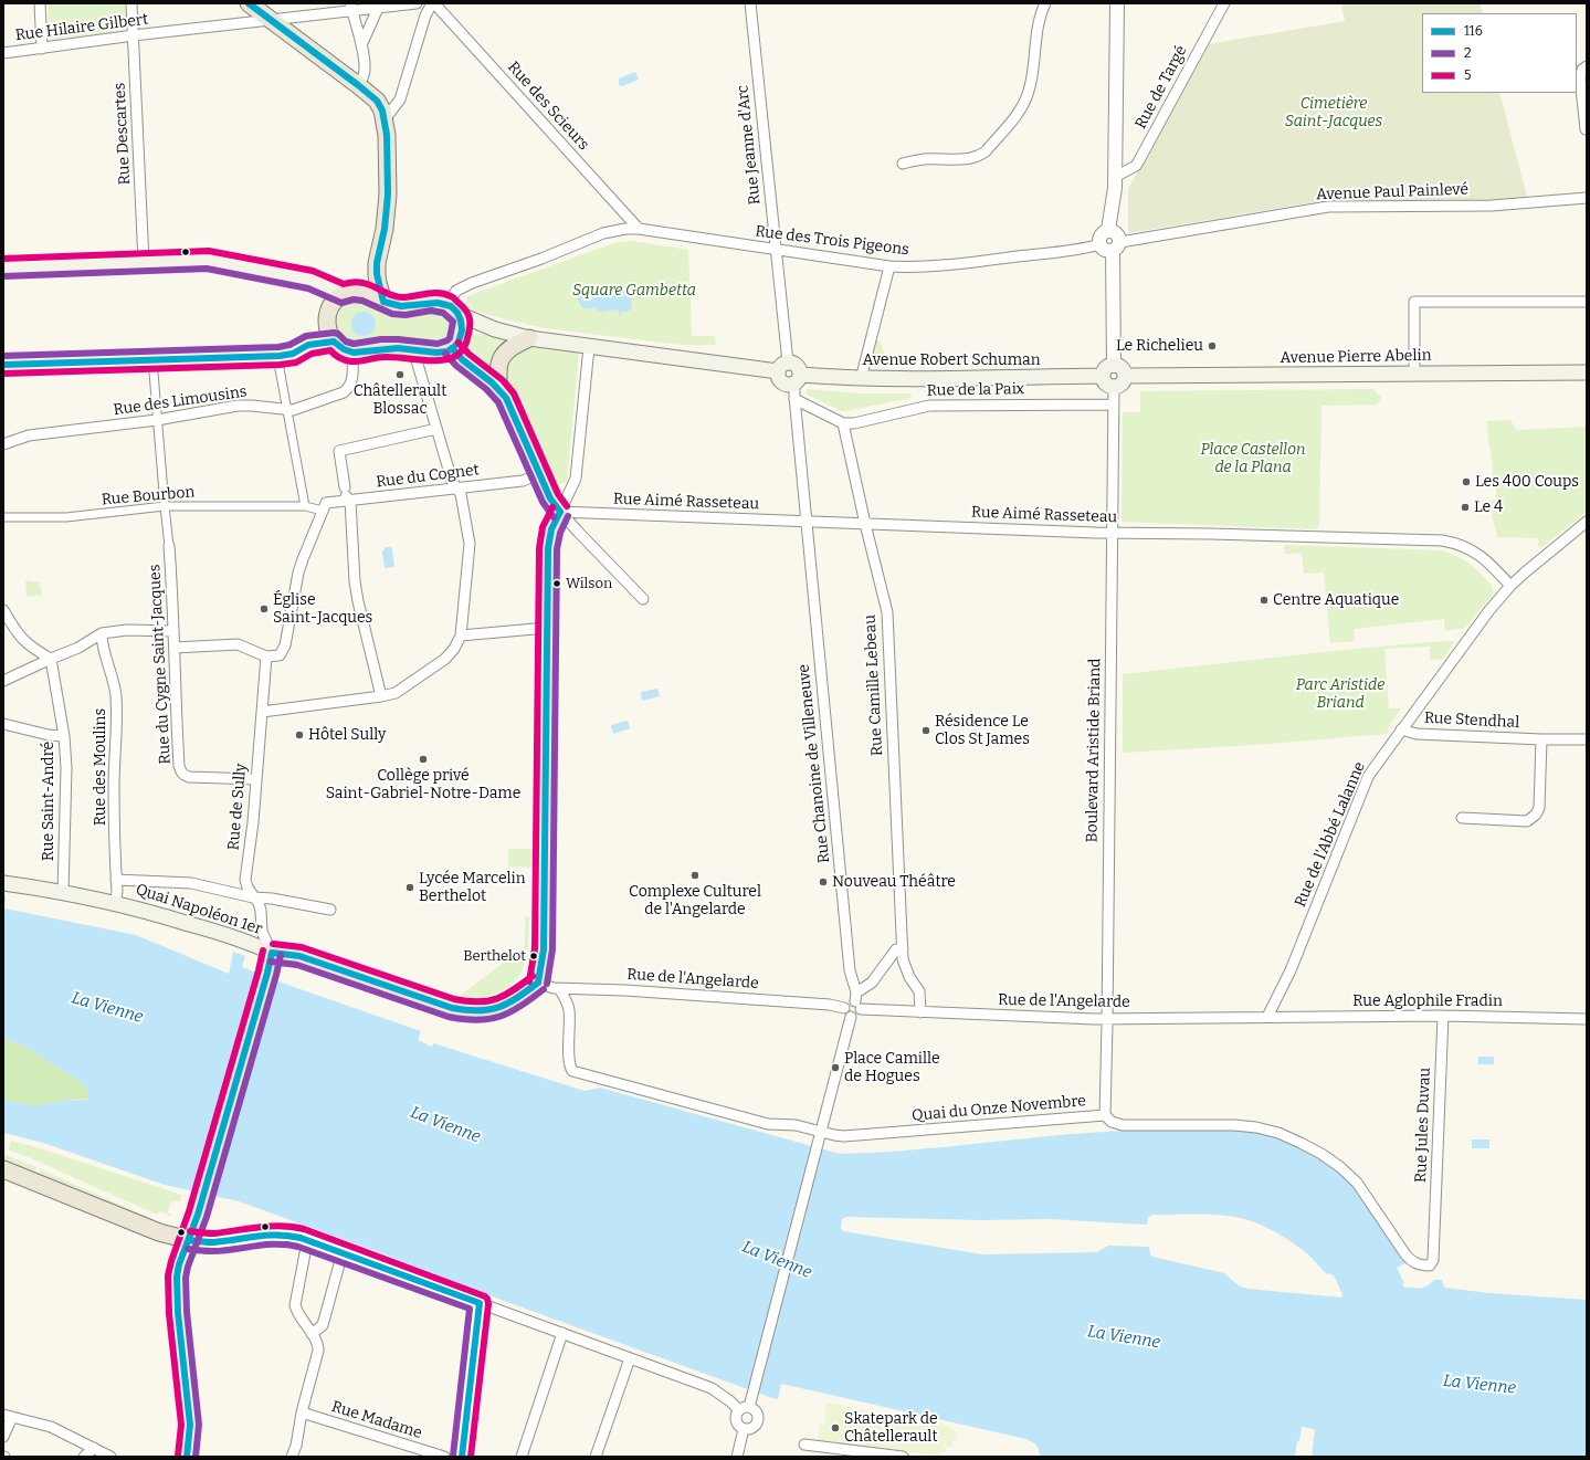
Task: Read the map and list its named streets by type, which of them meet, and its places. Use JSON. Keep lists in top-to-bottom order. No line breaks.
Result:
{"streets":{"main road":["Avenue Pierre Abelin","Avenue Robert Schuman","Quai Napoléon 1er"],"street":["Rue Hilaire Gilbert","Rue de Targé","Rue des Scieurs","Rue Descartes","Rue Jeanne d'Arc","Avenue Paul Painlevé","Rue des Trois Pigeons","Rue de la Paix","Rue des Limousins","Rue du Cognet","Rue Bourbon","Rue Aimé Rasseteau","Rue du Cygne Saint-Jacques","Rue Camille Lebeau","Rue Stendhal","Boulevard Aristide Briand","Rue Chanoine de Villeneuve","Rue des Moulins","Rue Saint-André","Rue de Sully","Rue de l'Abbé Lalanne","Rue de l'Angelarde","Rue Aglophile Fradin","Quai du Onze Novembre","Rue Jules Duvau","Rue Madame"]},"crossings":[["Rue Hilaire Gilbert","Rue Descartes"],["Rue des Scieurs","Rue des Trois Pigeons"],["Rue Jeanne d'Arc","Rue des Trois Pigeons"],["Rue Jeanne d'Arc","Avenue Robert Schuman"],["Avenue Paul Painlevé","Rue des Trois Pigeons"],["Avenue Pierre Abelin","Avenue Robert Schuman"],["Avenue Pierre Abelin","Boulevard Aristide Briand"],["Avenue Robert Schuman","Boulevard Aristide Briand"],["Rue de la Paix","Rue Camille Lebeau"],["Rue de la Paix","Boulevard Aristide Briand"],["Rue des Limousins","Rue du Cygne Saint-Jacques"],["Rue du Cognet","Rue Bourbon"],["Rue Bourbon","Rue du Cygne Saint-Jacques"],["Rue Aimé Rasseteau","Rue Camille Lebeau"],["Rue Aimé Rasseteau","Boulevard Aristide Briand"],["Rue Aimé Rasseteau","Rue Chanoine de Villeneuve"],["Rue Aimé Rasseteau","Rue de l'Abbé Lalanne"],["Rue du Cygne Saint-Jacques","Rue de Sully"],["Rue Camille Lebeau","Rue de l'Angelarde"],["Rue Stendhal","Rue de l'Abbé Lalanne"],["Boulevard Aristide Briand","Rue de l'Angelarde"],["Boulevard Aristide Briand","Quai du Onze Novembre"],["Rue Chanoine de Villeneuve","Rue de l'Angelarde"],["Rue des Moulins","Quai Napoléon 1er"],["Rue Saint-André","Quai Napoléon 1er"],["Rue de Sully","Quai Napoléon 1er"],["Rue de l'Abbé Lalanne","Rue de l'Angelarde"],["Rue de l'Abbé Lalanne","Rue Aglophile Fradin"],["Rue de l'Angelarde","Rue Aglophile Fradin"],["Rue de l'Angelarde","Quai du Onze Novembre"],["Rue Aglophile Fradin","Rue Jules Duvau"],["Quai du Onze Novembre","Rue Jules Duvau"]],"water":["La Vienne"],"parks":["Cimetière Saint-Jacques","Square Gambetta","Place Castellon de la Plana","Parc Aristide Briand"],"places":["Le Richelieu","Châtellerault Blossac","Les 400 Coups","Le 4","Wilson","Centre Aquatique","Église Saint-Jacques","Résidence Le Clos St James","Hôtel Sully","Collège privé Saint-Gabriel-Notre-Dame","Complexe Culturel de l'Angelarde","Nouveau Théâtre","Lycée Marcelin Berthelot","Berthelot","Place Camille de Hogues","Skatepark de Châtellerault"],"lines":["transit line 116","transit line 5","transit line 2"],"legend":["116","2","5"]}
